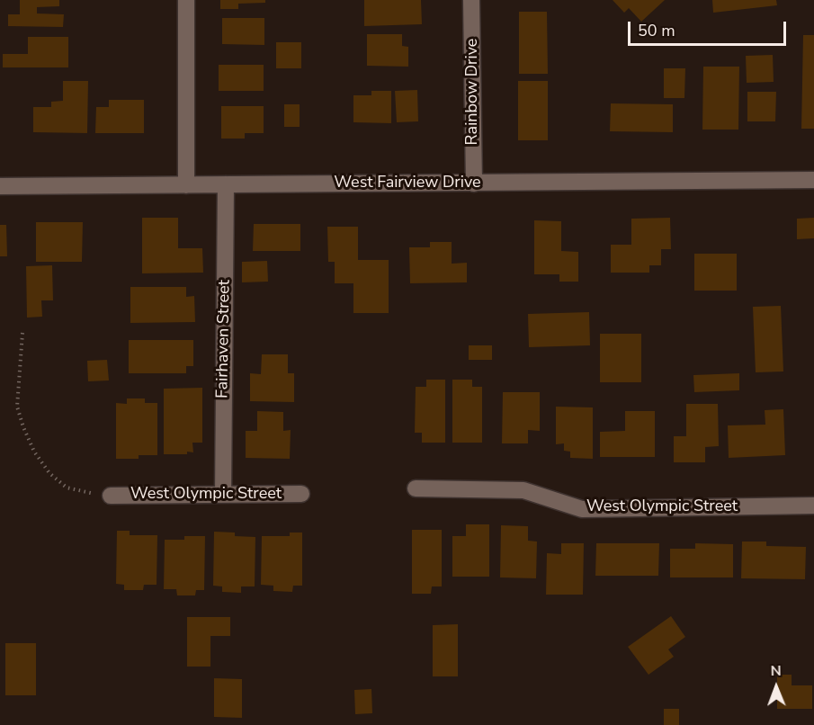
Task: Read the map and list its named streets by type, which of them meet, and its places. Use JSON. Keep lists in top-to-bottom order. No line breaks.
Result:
{"streets":{"street":["Rainbow Drive","West Fairview Drive","Fairhaven Street","West Olympic Street"]},"crossings":[["Rainbow Drive","West Fairview Drive"],["West Fairview Drive","Fairhaven Street"],["Fairhaven Street","West Olympic Street"]],"scale_bar":"50 m","north":"top"}
